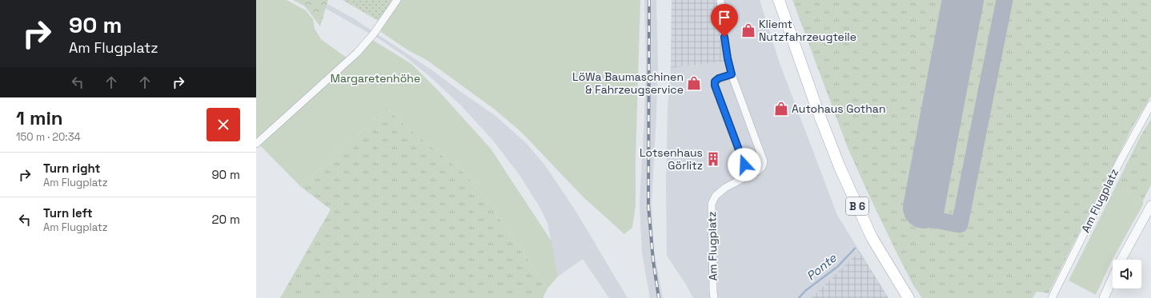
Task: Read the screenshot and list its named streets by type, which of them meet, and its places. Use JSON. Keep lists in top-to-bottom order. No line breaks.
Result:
{"streets":{"main road":["B 6"],"street":["Am Flugplatz"]},"water":["Ponte"],"parks":["Margaretenhöhe"],"places":{"shop":["Kliemt Nutzfahrzeugteile","LöWa Baumaschinen & Fahrzeugservice","Autohaus Gothan"],"building":["Lotsenhaus Görlitz"]},"page":{"turn":["90 m","Am Flugplatz"],"heading":["1 min","150 m · 20:34"],"list":[{"name":"Turn right","note":"Am Flugplatz","value":"90 m"},{"name":"Turn left","note":"Am Flugplatz","value":"20 m"}]}}
